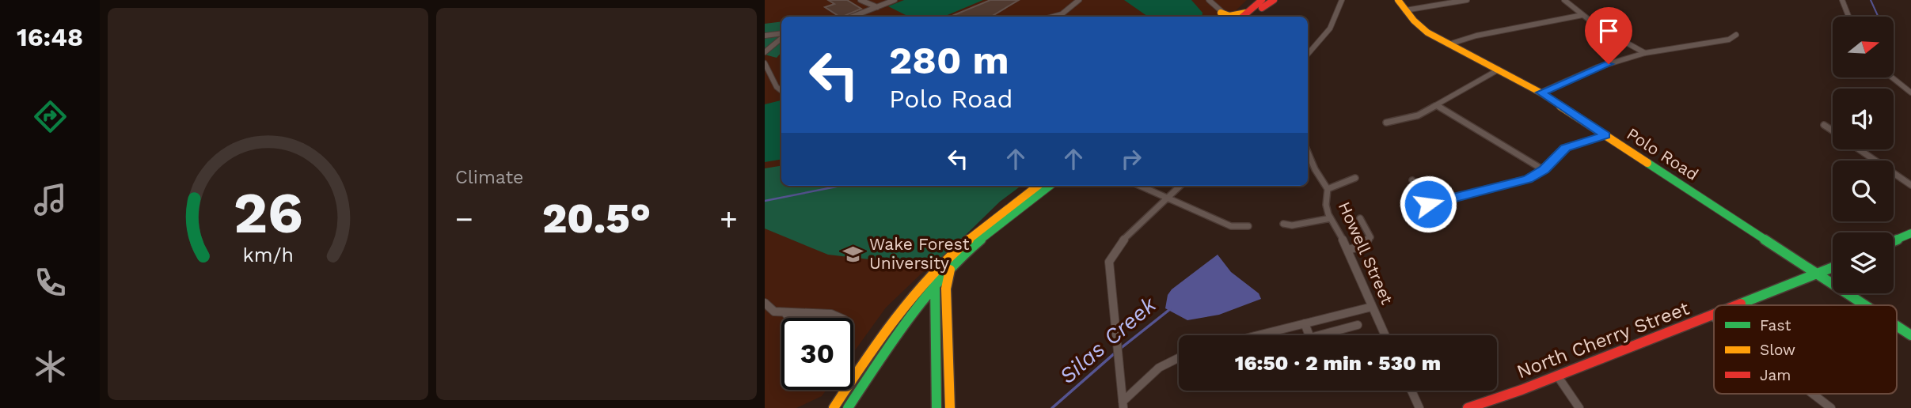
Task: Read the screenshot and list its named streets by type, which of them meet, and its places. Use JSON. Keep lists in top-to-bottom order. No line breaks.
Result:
{"streets":{"main road":["Polo Road","North Cherry Street"],"street":["Howell Street"]},"crossings":[["Polo Road","North Cherry Street"]],"water":["Silas Creek"],"places":{"school or university":["Wake Forest University"]},"legend":["Fast","Slow","Jam"],"north":"right","page":{"tabs":"16:48","tile":"Climate","turn":["280 m","Polo Road"],"heat":["−","20.5°","+"],"limit":"30","trip":"16:50 · 2 min · 530 m","gauge":["26","km/h"]}}
